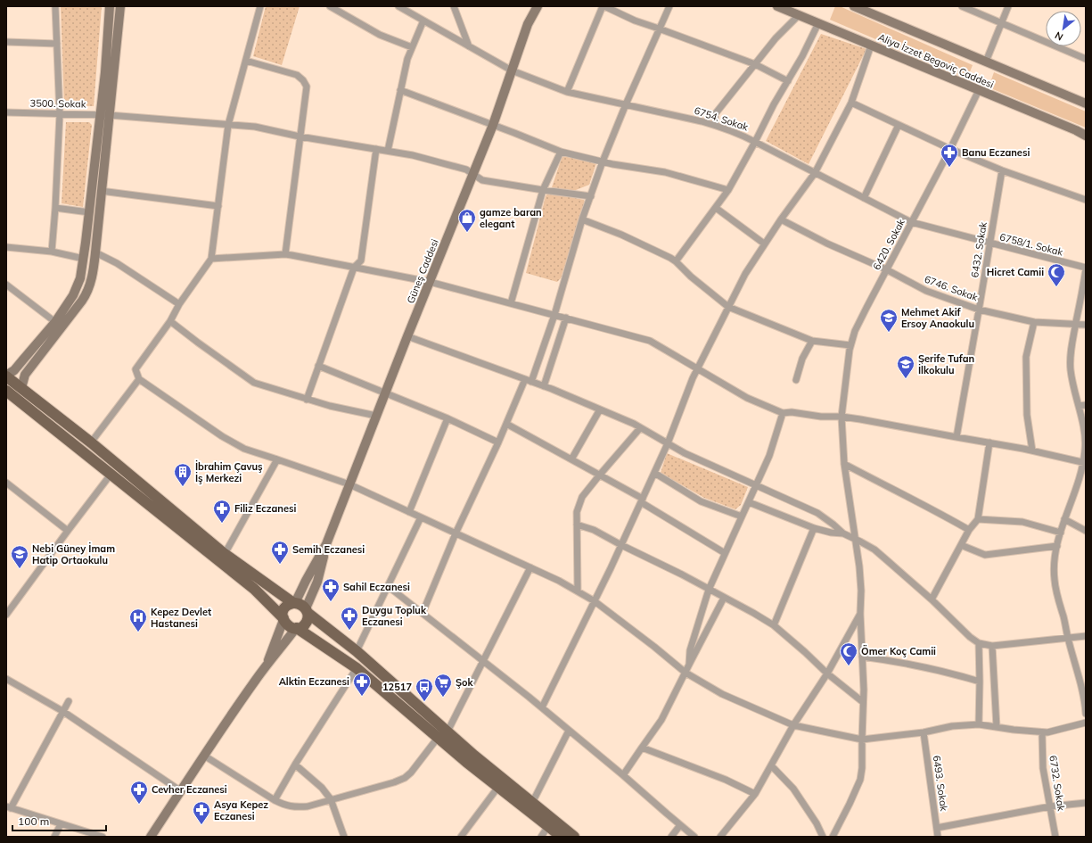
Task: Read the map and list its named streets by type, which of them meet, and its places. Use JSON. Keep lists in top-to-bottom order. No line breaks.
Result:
{"streets":{"street":["Aliya İzzet Begoviç Caddesi","3500. Sokak","6754. Sokak","6420. Sokak","6758/1. Sokak","6432. Sokak","Güneş Caddesi","6746. Sokak","6493. Sokak","6732. Sokak"]},"crossings":[["Aliya İzzet Begoviç Caddesi","6420. Sokak"],["3500. Sokak","Güneş Caddesi"],["6754. Sokak","6420. Sokak"],["6754. Sokak","6758/1. Sokak"],["6754. Sokak","Güneş Caddesi"],["6420. Sokak","6758/1. Sokak"],["6420. Sokak","6746. Sokak"],["6758/1. Sokak","6432. Sokak"],["6432. Sokak","6746. Sokak"]],"places":{"pharmacy":["Banu Eczanesi","Filiz Eczanesi","Semih Eczanesi","Sahil Eczanesi","Duygu Topluk Eczanesi","Alktin Eczanesi","Cevher Eczanesi","Asya Kepez Eczanesi"],"shop":["gamze baran elegant"],"mosque":["Hicret Camii","Ömer Koç Camii"],"school or university":["Mehmet Akif Ersoy Anaokulu","Şerife Tufan İlkokulu","Nebi Güney İmam Hatip Ortaokulu"],"building":["İbrahim Çavuş İş Merkezi"],"hospital":["Kepez Devlet Hastanesi"],"supermarket":["Şok"],"bus stop":["12517"]},"scale_bar":"100 m","north":"bottom left"}
